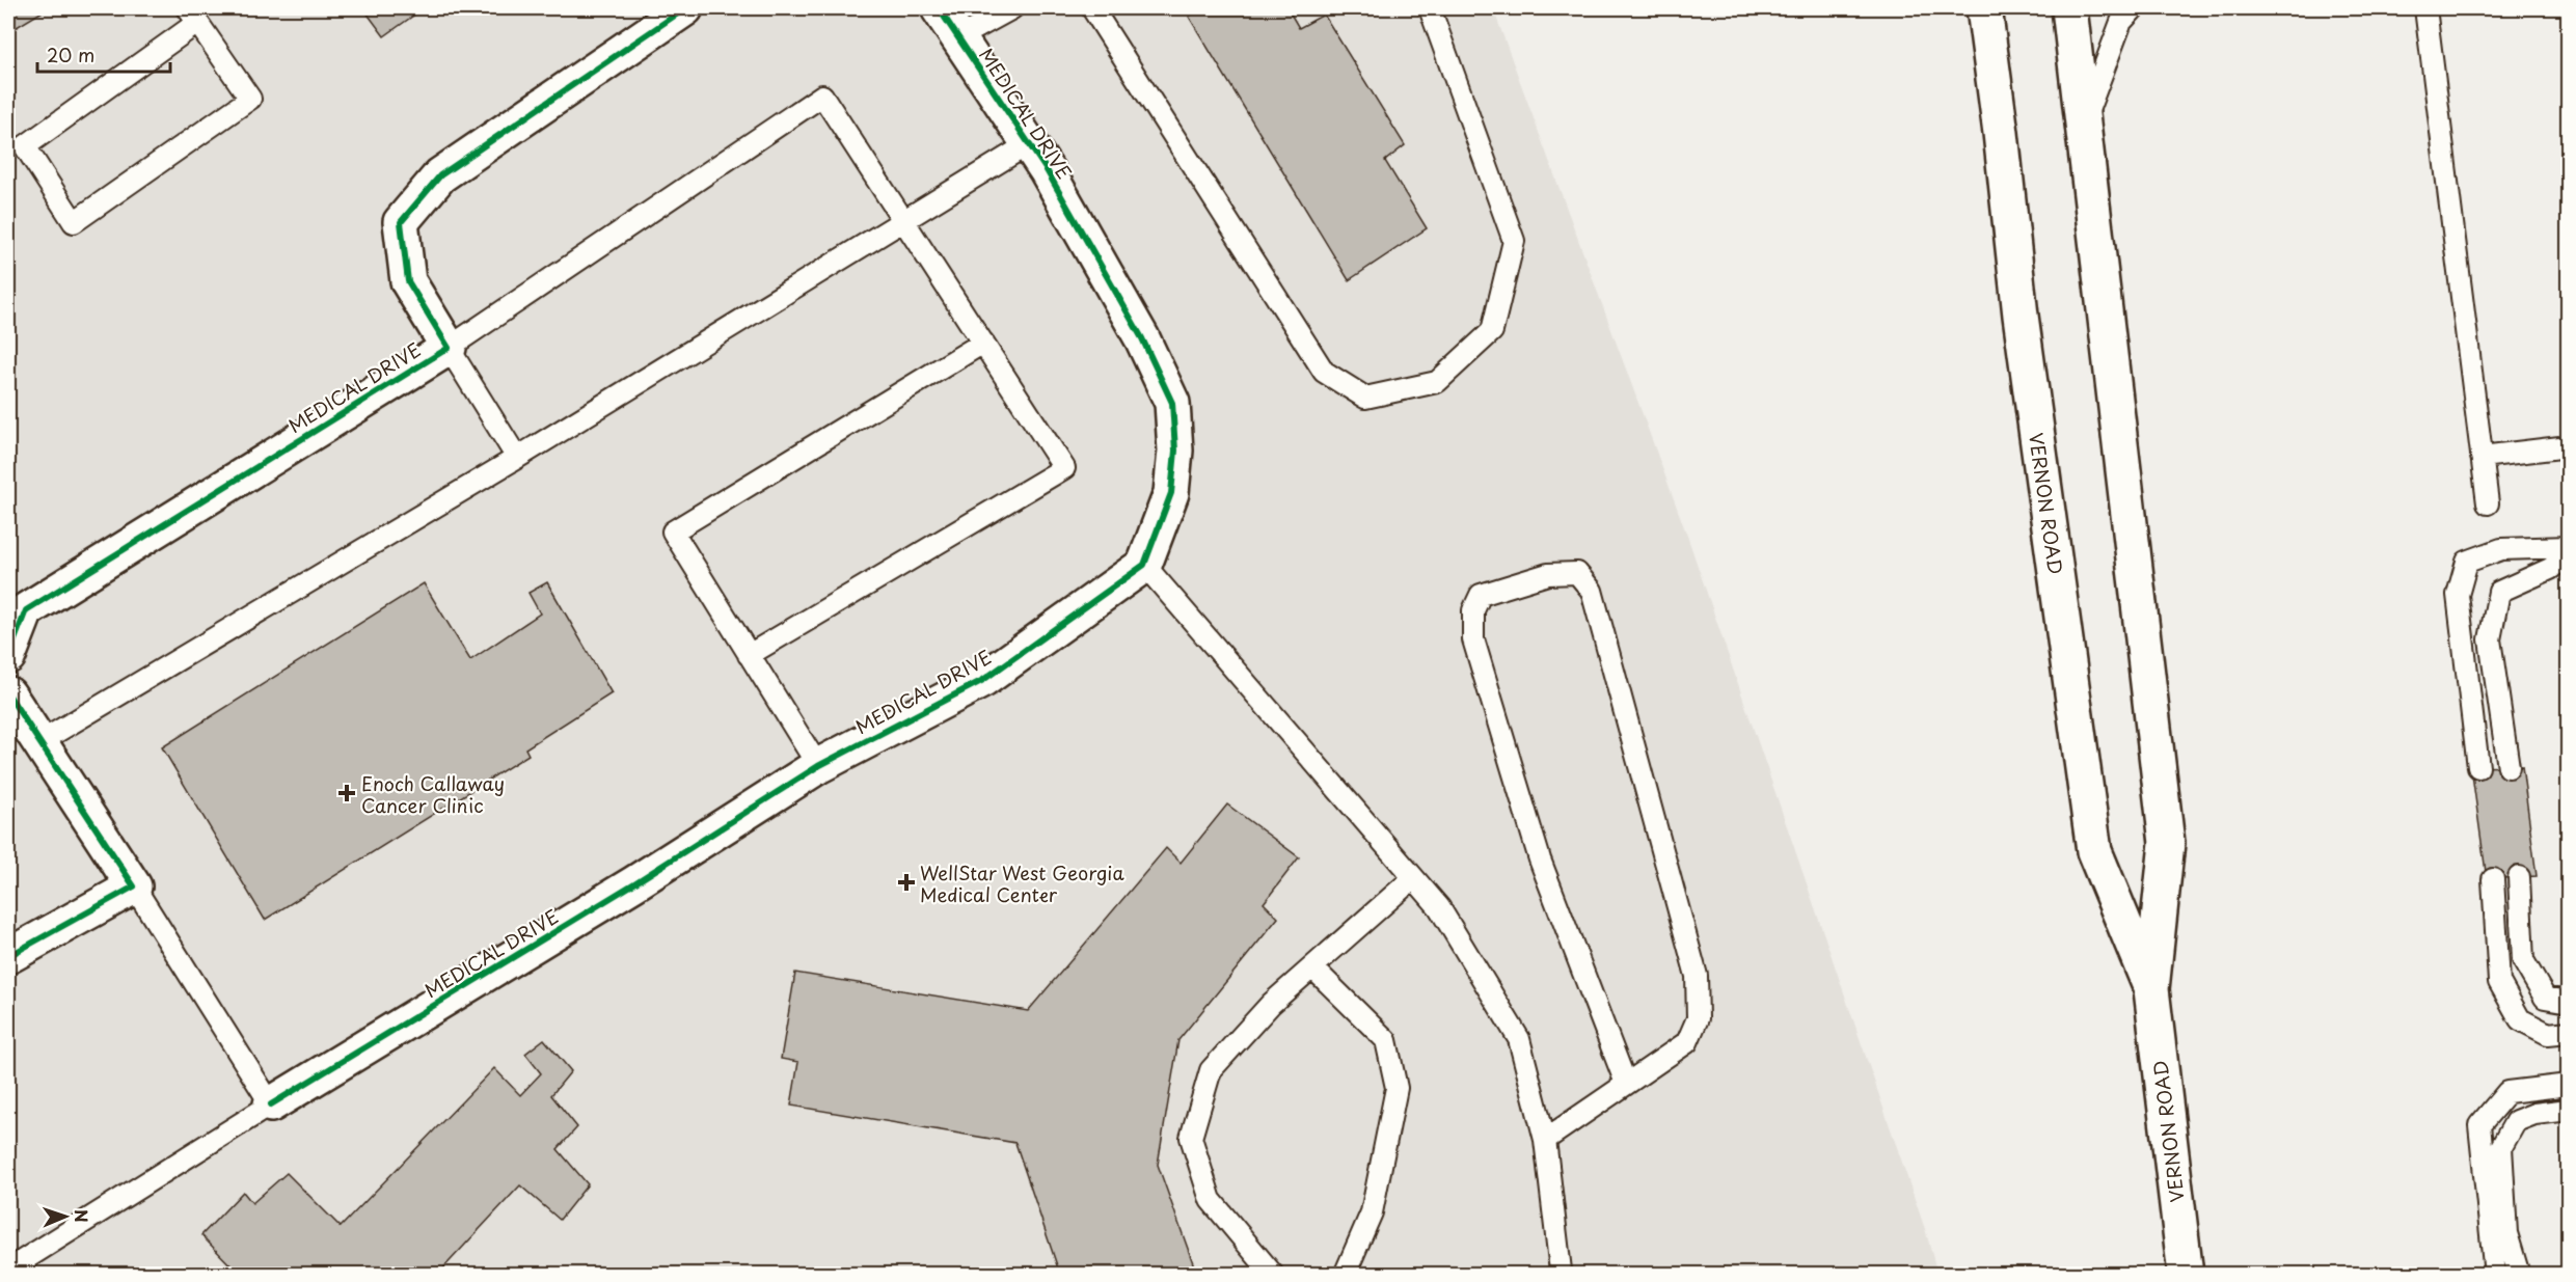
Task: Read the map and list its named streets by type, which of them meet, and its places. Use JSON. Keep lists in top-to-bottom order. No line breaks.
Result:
{"streets":{"street":["MEDICAL DRIVE","VERNON ROAD"]},"places":{"health":["Enoch Callaway Cancer Clinic","WellStar West Georgia Medical Center"]},"scale_bar":"20 m","north":"right"}
